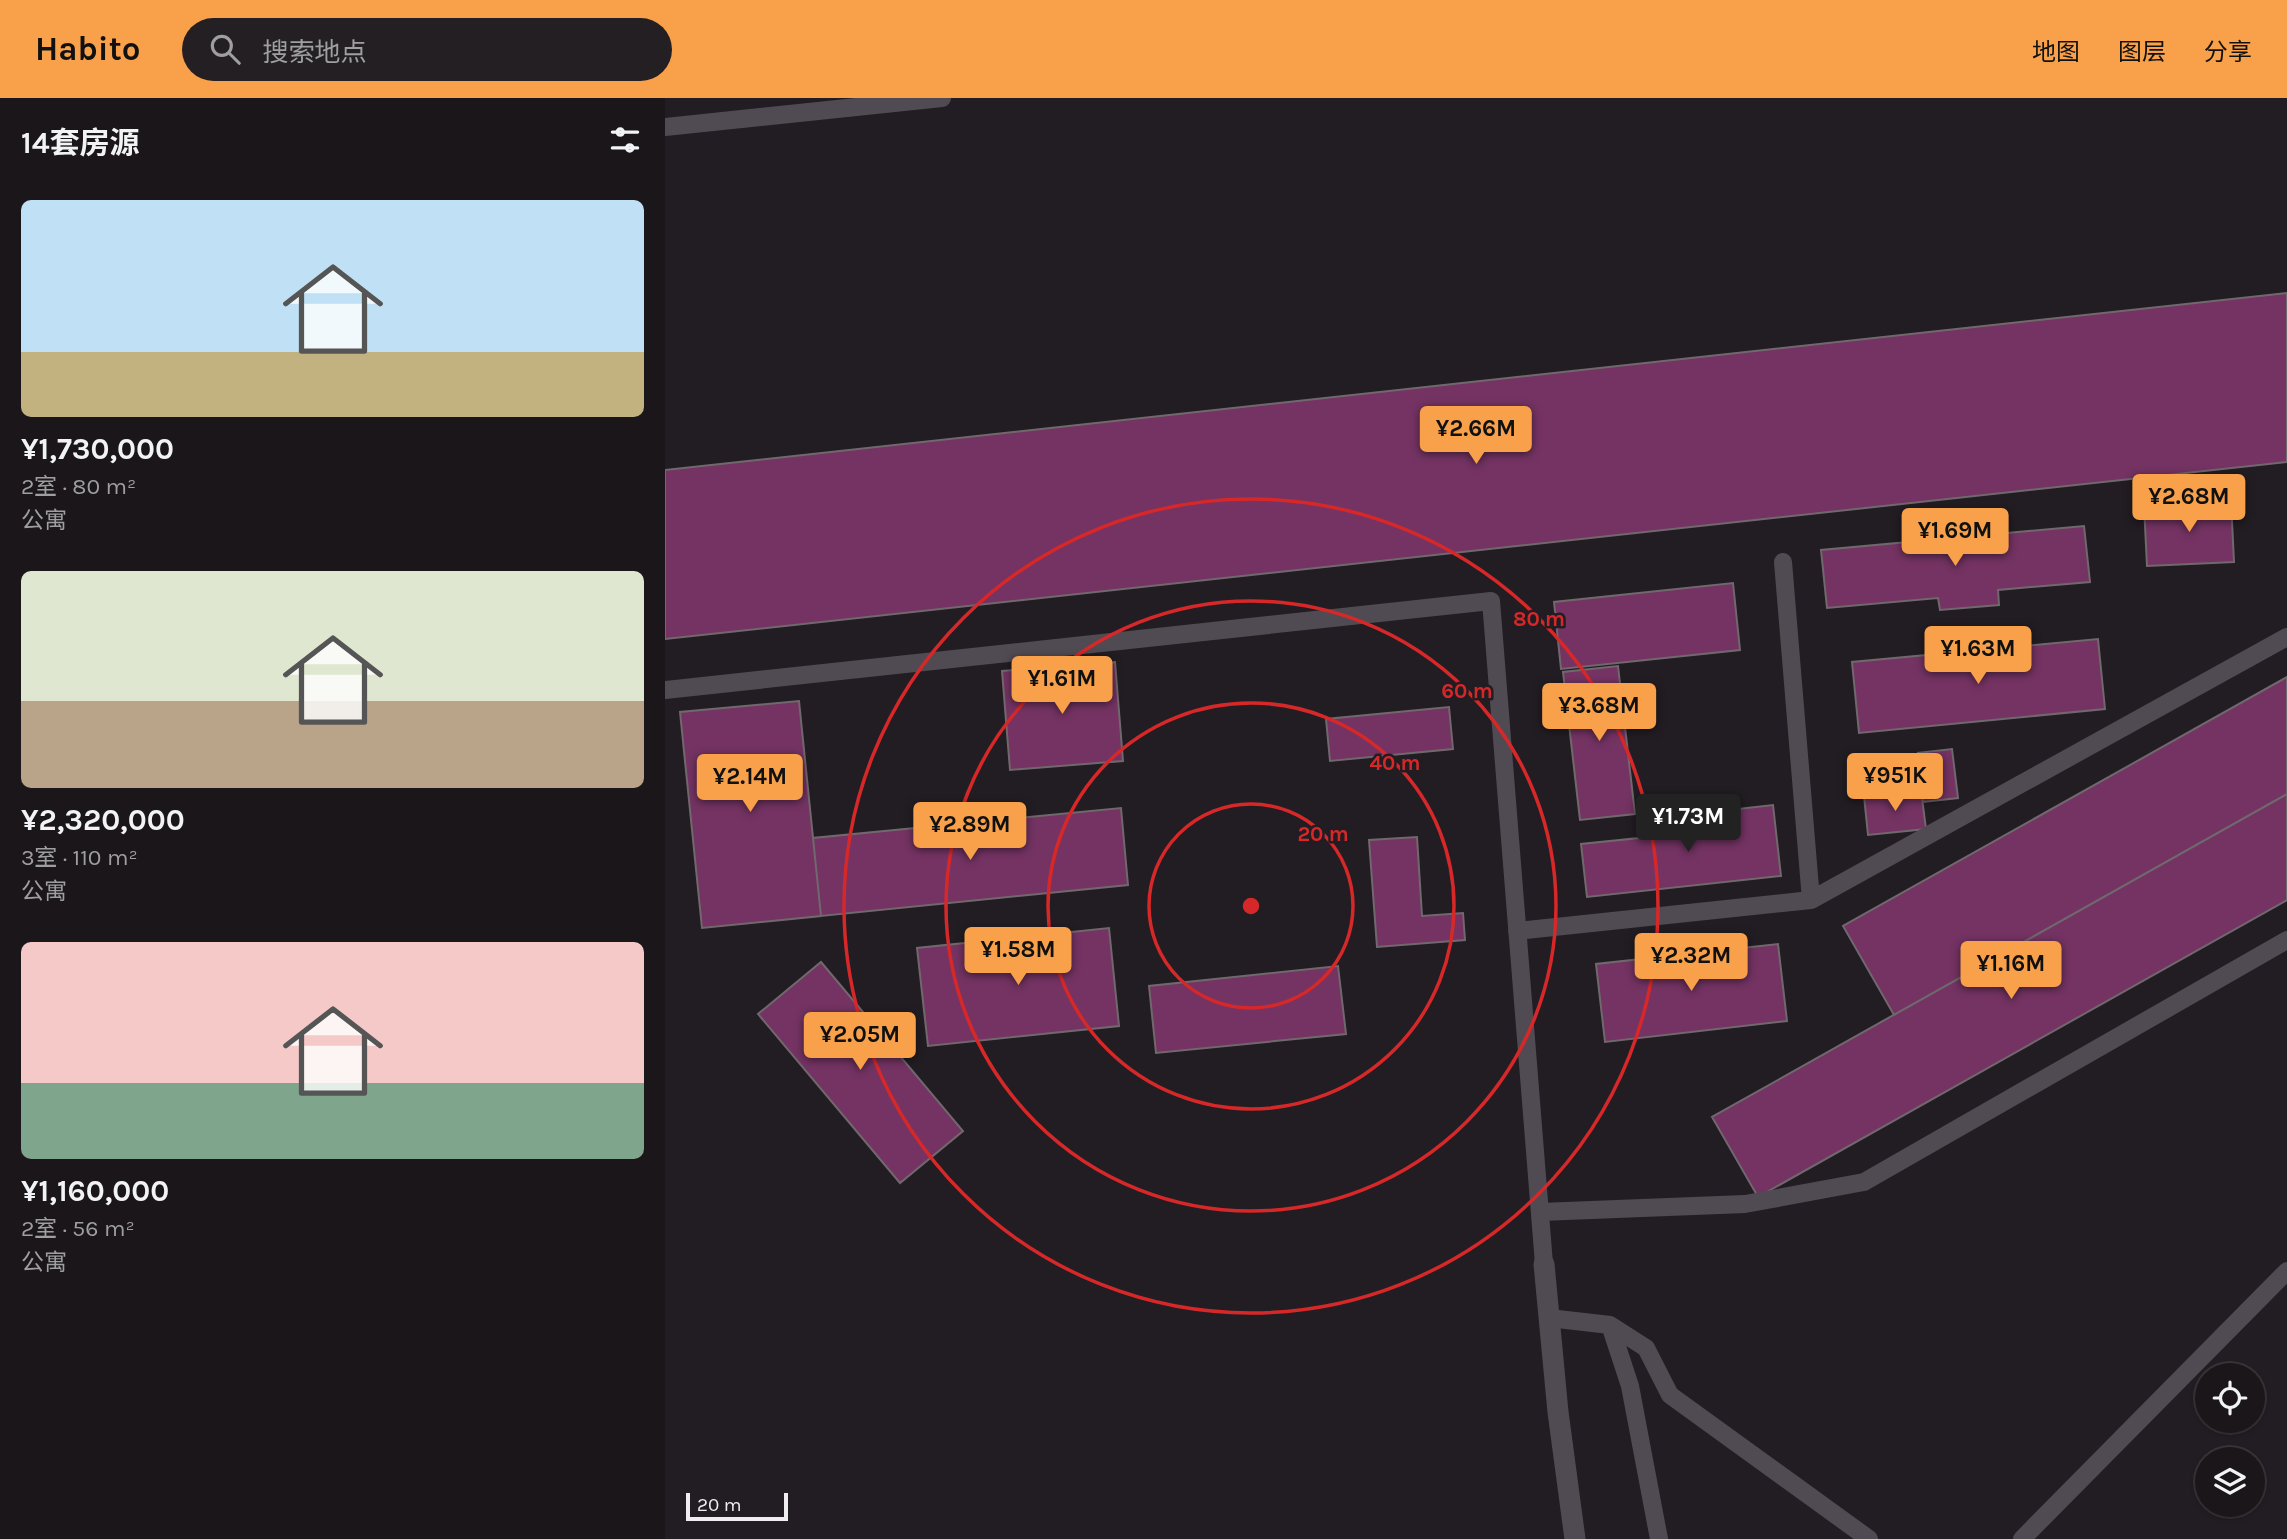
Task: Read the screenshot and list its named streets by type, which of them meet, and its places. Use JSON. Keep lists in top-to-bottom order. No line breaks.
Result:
{"scale_bar":"20 m","page":{"header":"Habito","search":"搜索地点","nav":["地图","图层","分享"],"heading":"14套房源","list":[{"name":"¥1,730,000","note":"2室 · 80 m² · 公寓"},{"name":"¥2,320,000","note":"3室 · 110 m² · 公寓"},{"name":"¥1,160,000","note":"2室 · 56 m² · 公寓"}],"price":["¥2.66M","¥2.68M","¥1.69M","¥1.63M","¥1.61M","¥3.68M","¥951K","¥2.14M","¥1.73M","¥2.89M","¥1.58M","¥2.32M","¥1.16M","¥2.05M"],"scale":"20 m"},"rings":["80 m","60 m","40 m","20 m"]}
